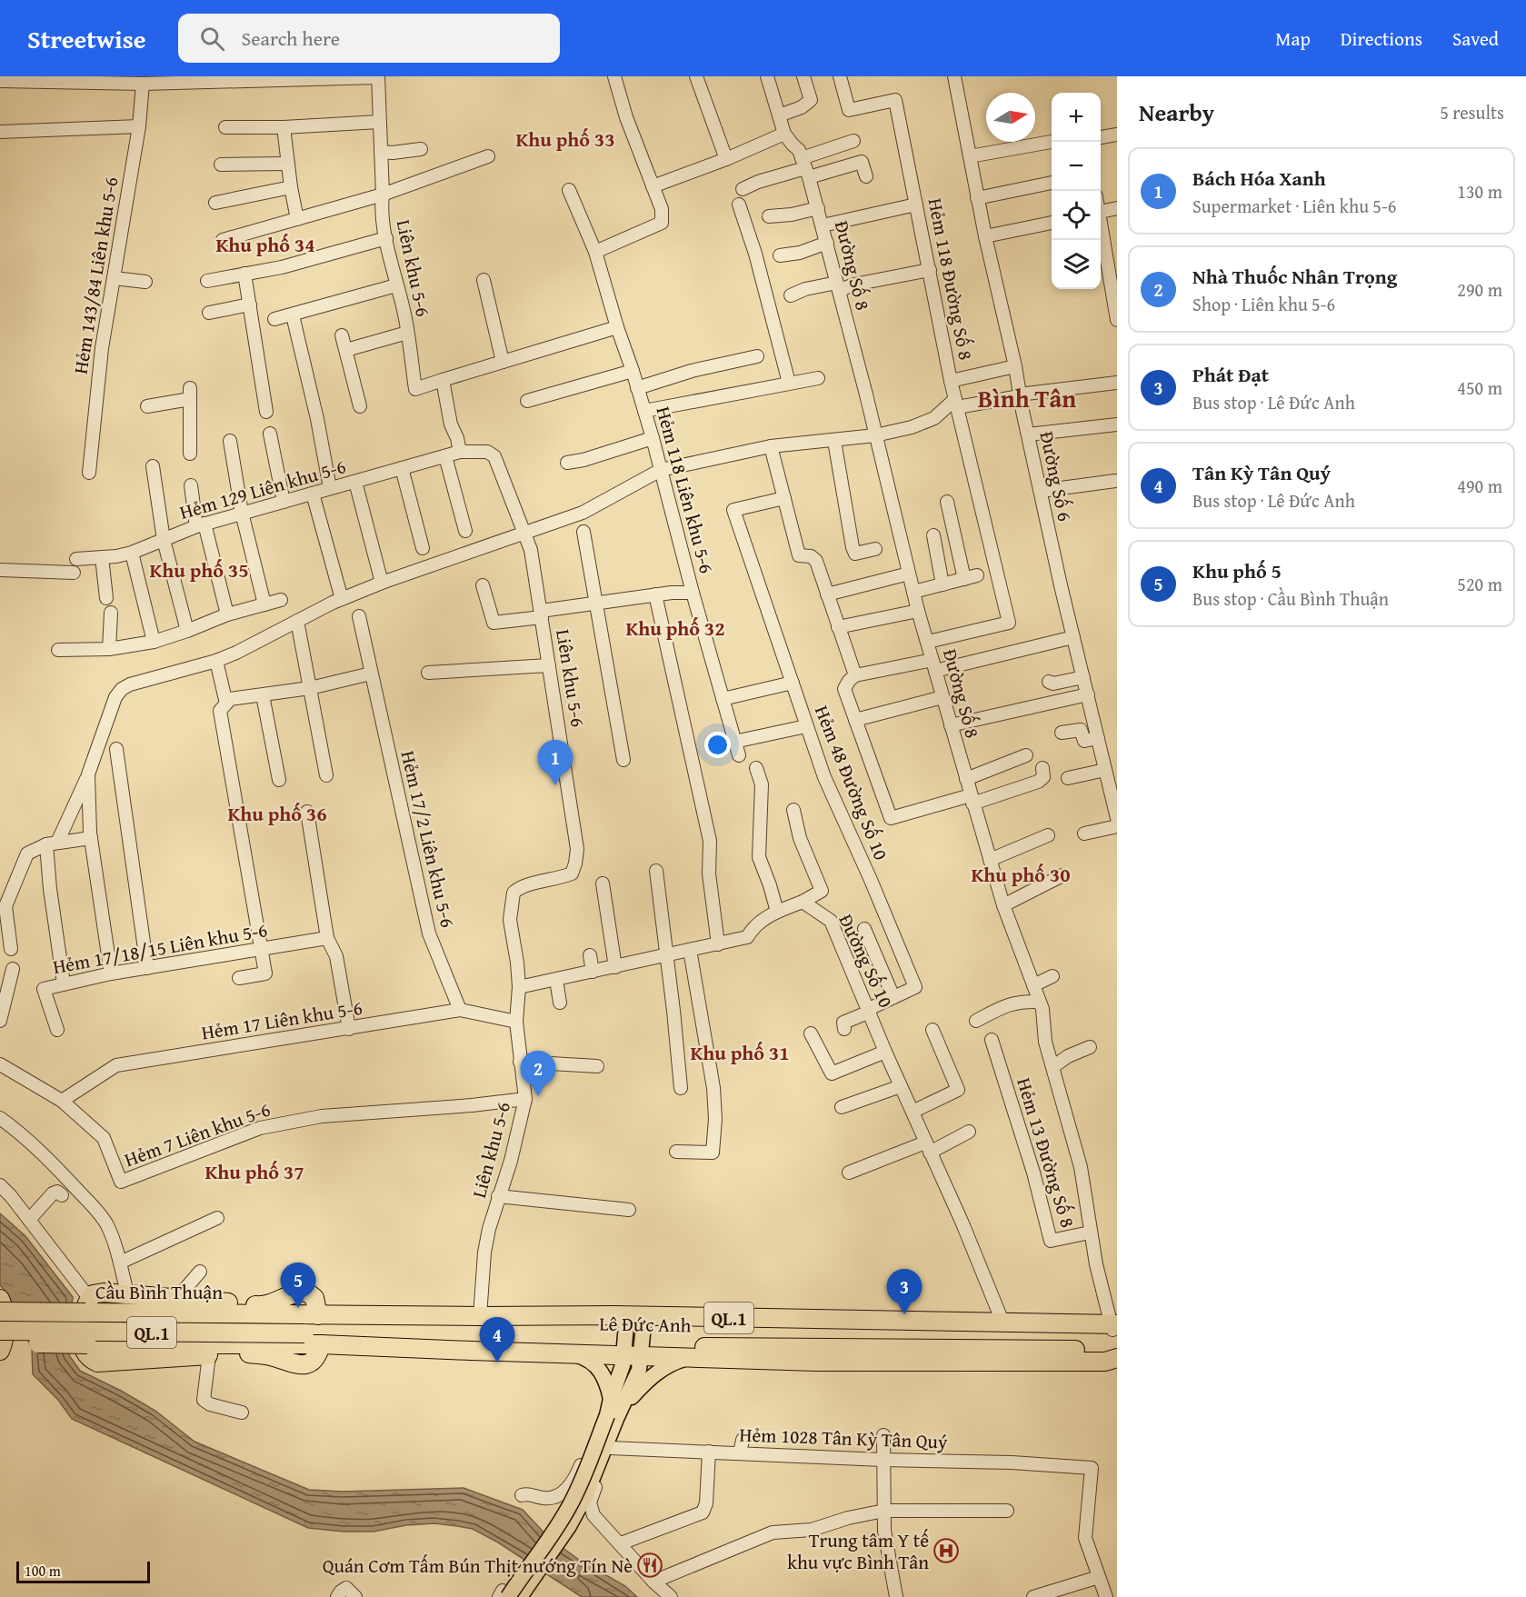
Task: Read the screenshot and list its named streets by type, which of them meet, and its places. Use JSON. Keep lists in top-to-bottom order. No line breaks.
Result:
{"streets":{"highway":["Cầu Bình Thuận","QL.1","Lê Đức Anh"],"street":["Đường Số 8","Liên khu 5-6","Hẻm 143/84 Liên khu 5-6","Hẻm 118 Đường Số 8","Đường Số 6","Hẻm 129 Liên khu 5-6","Hẻm 118 Liên khu 5-6","Hẻm 48 Đường Số 10","Hẻm 17/2 Liên khu 5-6","Hẻm 17/18/15 Liên khu 5-6","Đường Số 10","Hẻm 17 Liên khu 5-6","Hẻm 7 Liên khu 5-6","Hẻm 13 Đường Số 8","Hẻm 1028 Tân Kỳ Tân Quý"]},"crossings":[["Đường Số 8","Hẻm 118 Đường Số 8"],["Đường Số 8","Hẻm 13 Đường Số 8"],["Đường Số 8","Lê Đức Anh"],["Liên khu 5-6","Hẻm 129 Liên khu 5-6"],["Liên khu 5-6","Hẻm 118 Liên khu 5-6"],["Liên khu 5-6","Hẻm 17 Liên khu 5-6"],["Liên khu 5-6","Hẻm 7 Liên khu 5-6"],["Liên khu 5-6","Lê Đức Anh"],["Hẻm 48 Đường Số 10","Đường Số 10"],["Hẻm 17/2 Liên khu 5-6","Hẻm 17 Liên khu 5-6"],["Đường Số 10","Lê Đức Anh"],["Hẻm 17 Liên khu 5-6","Hẻm 7 Liên khu 5-6"],["Cầu Bình Thuận","QL.1"],["Cầu Bình Thuận","Lê Đức Anh"],["QL.1","Lê Đức Anh"]],"districts":["Khu phố 33","Khu phố 34","Bình Tân","Khu phố 35","Khu phố 32","Khu phố 36","Khu phố 30","Khu phố 31","Khu phố 37"],"places":{"hospital":["Trung tâm Y tế khu vực Bình Tân"],"restaurant":["Quán Cơm Tấm Bún Thịt nướng Tín Nè"]},"scale_bar":"100 m","north":"right","page":{"header":"Streetwise","search":"Search here","nav":["Map","Directions","Saved"],"heading":["Nearby","5 results"],"map_buttons":["+","−"],"list":[{"mark":"1","name":"Bách Hóa Xanh","note":"Supermarket · Liên khu 5-6","value":"130 m"},{"mark":"2","name":"Nhà Thuốc Nhân Trọng","note":"Shop · Liên khu 5-6","value":"290 m"},{"mark":"3","name":"Phát Đạt","note":"Bus stop · Lê Đức Anh","value":"450 m"},{"mark":"4","name":"Tân Kỳ Tân Quý","note":"Bus stop · Lê Đức Anh","value":"490 m"},{"mark":"5","name":"Khu phố 5","note":"Bus stop · Cầu Bình Thuận","value":"520 m"}],"pins":["1","2","5","3","4"],"scale":"100 m"}}
